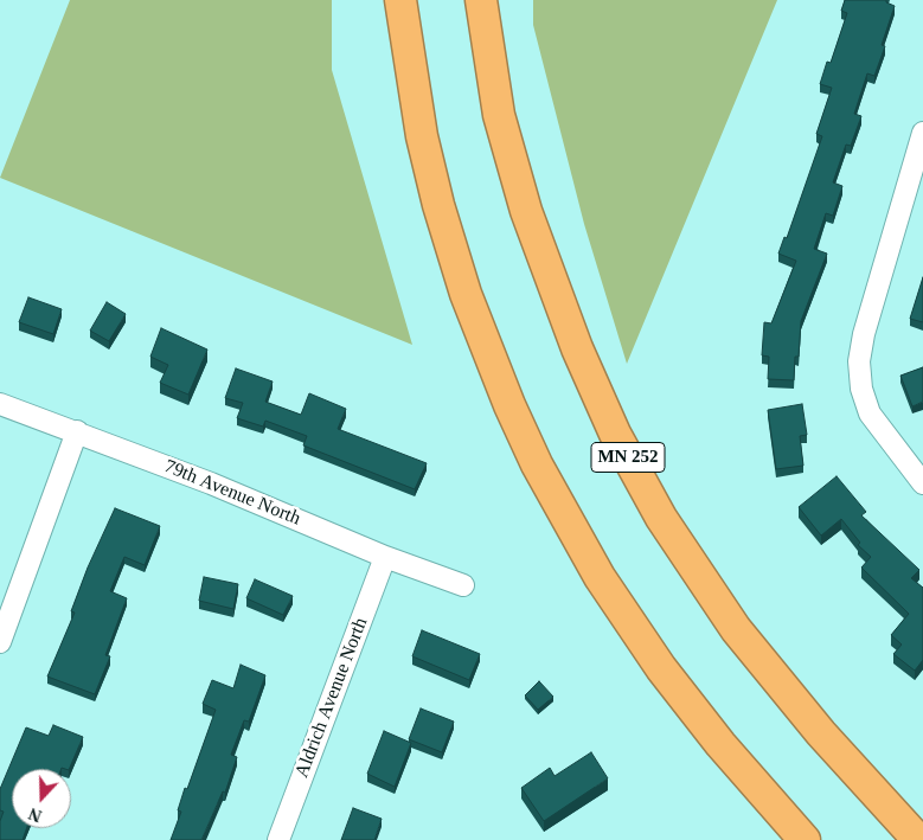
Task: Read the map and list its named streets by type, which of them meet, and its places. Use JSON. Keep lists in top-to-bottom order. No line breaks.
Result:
{"streets":{"highway":["MN 252"],"street":["79th Avenue North","Aldrich Avenue North"]},"crossings":[["79th Avenue North","Aldrich Avenue North"]],"north":"bottom"}
